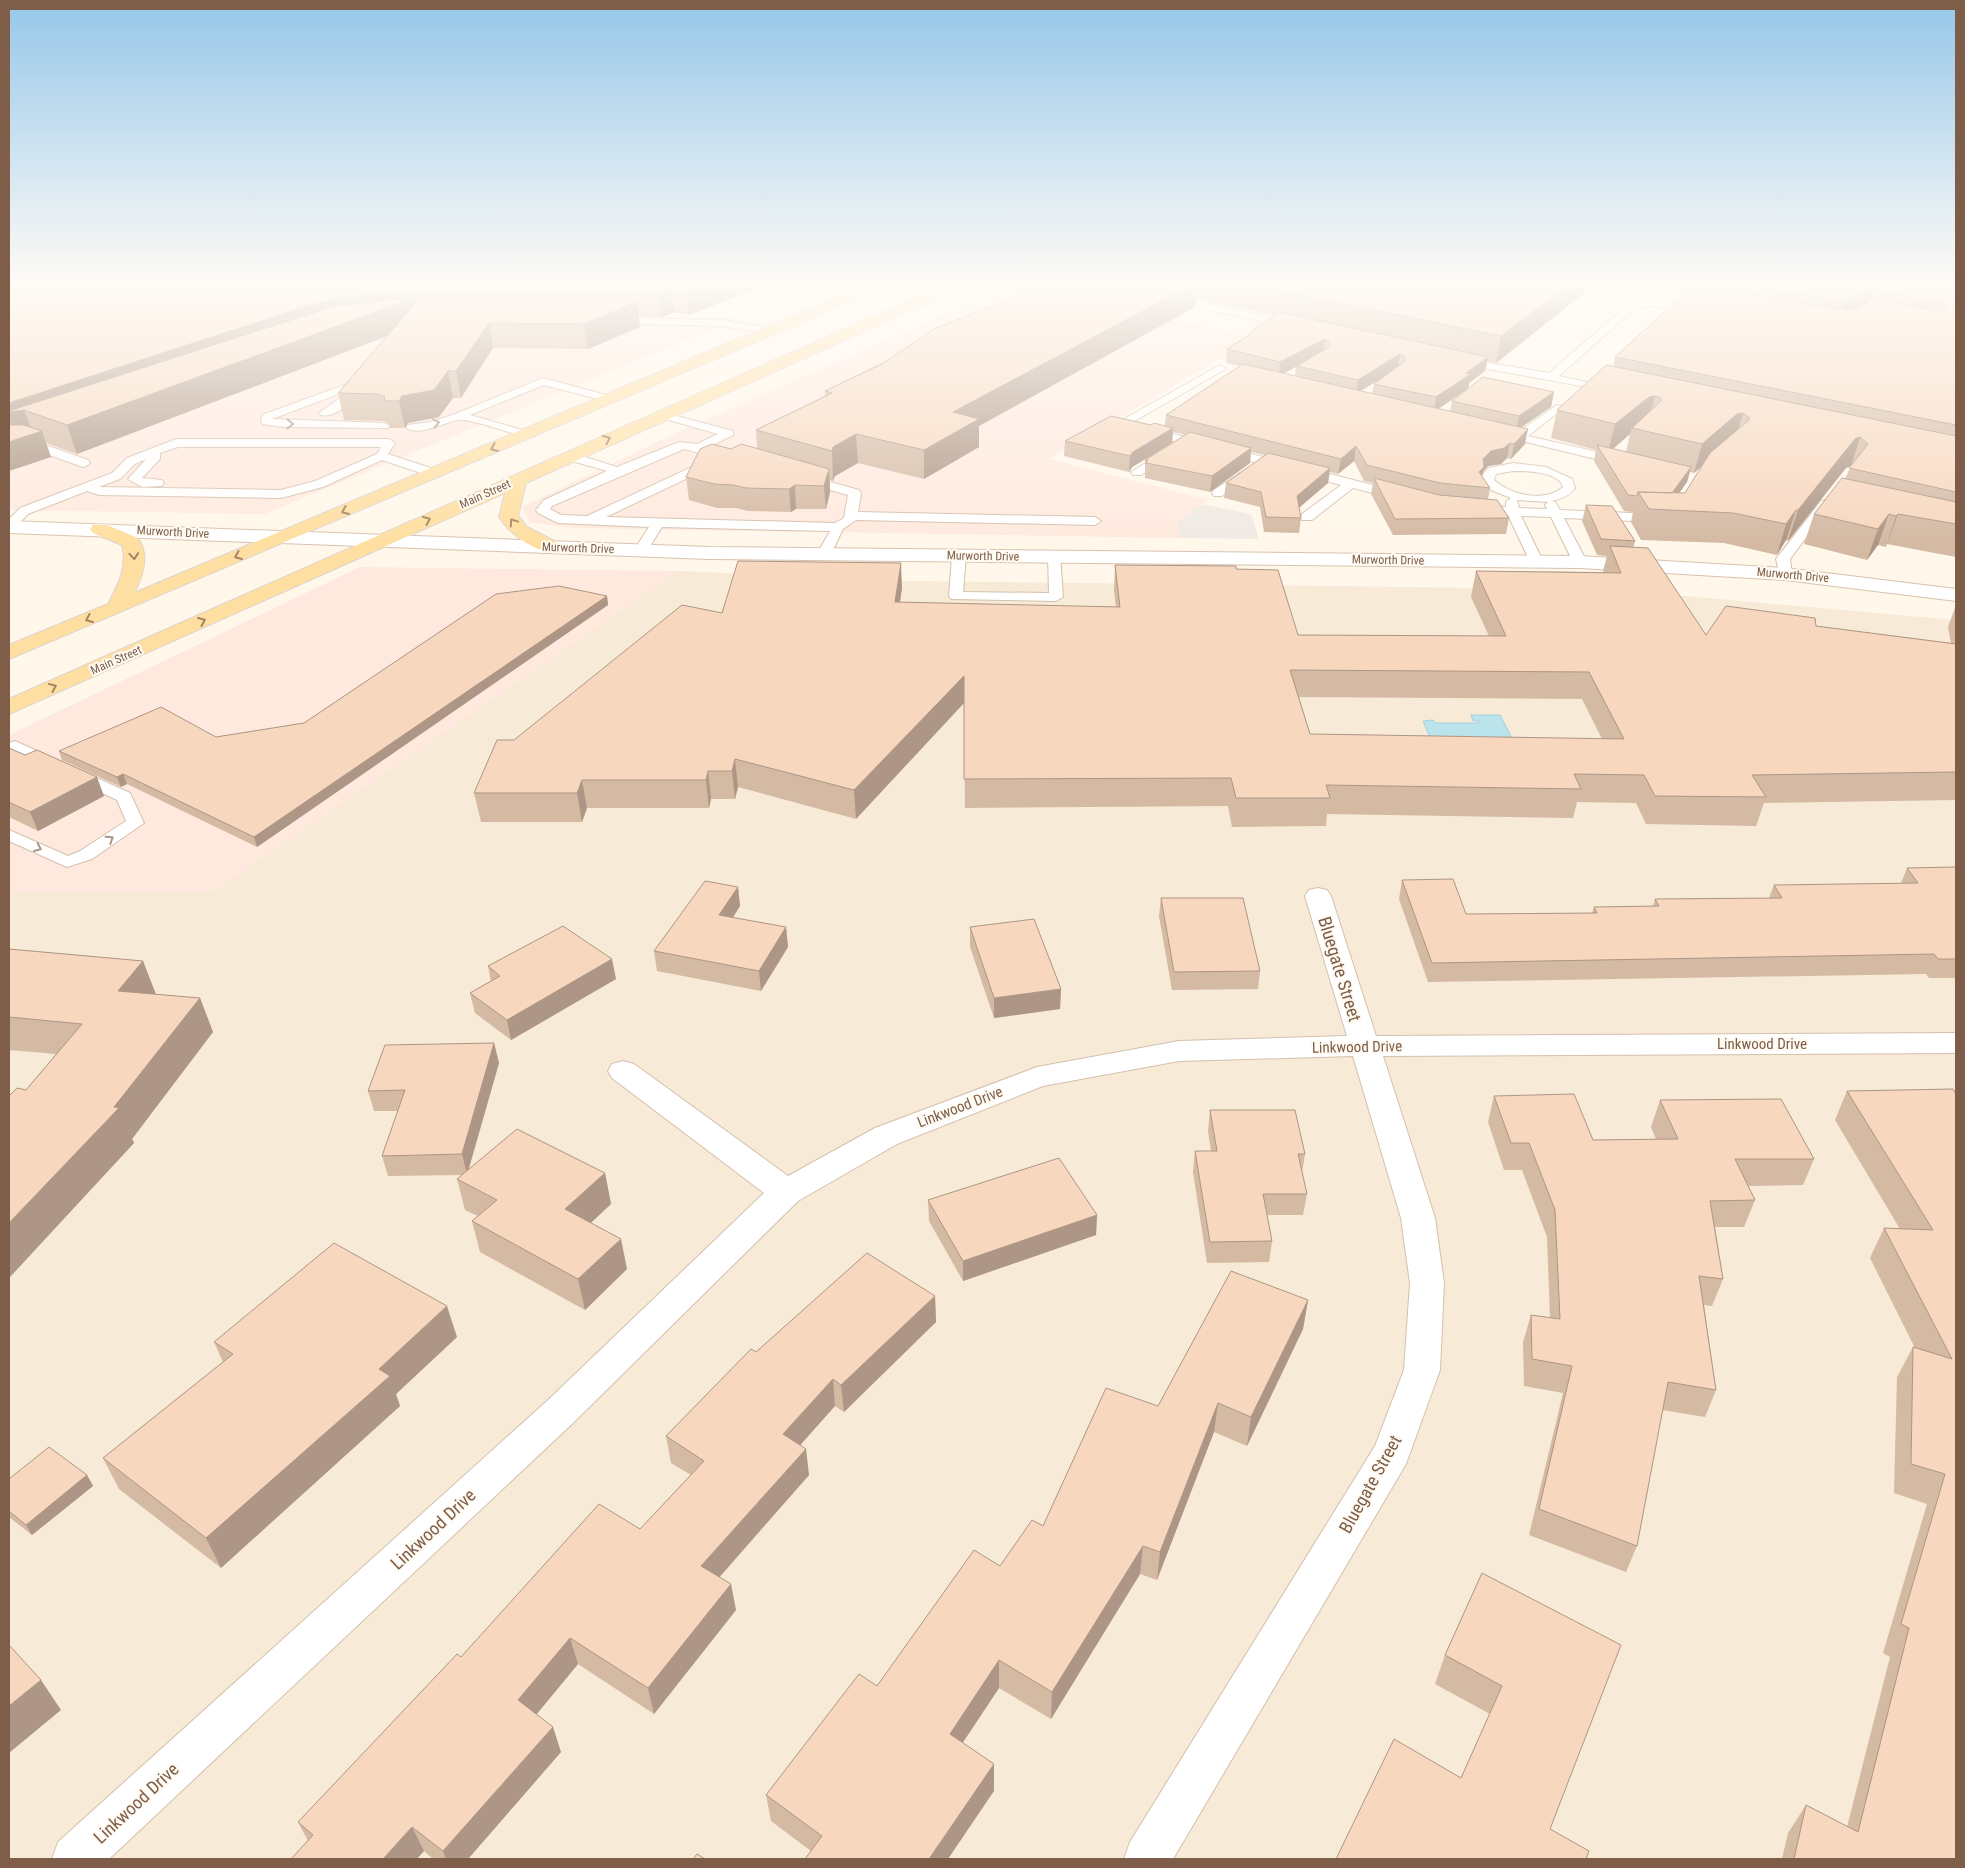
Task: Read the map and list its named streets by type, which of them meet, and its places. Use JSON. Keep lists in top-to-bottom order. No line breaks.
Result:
{"streets":{"main road":["Main Street"],"street":["Murworth Drive","Bluegate Street","Linkwood Drive"]},"crossings":[["Main Street","Murworth Drive"],["Bluegate Street","Linkwood Drive"]]}
